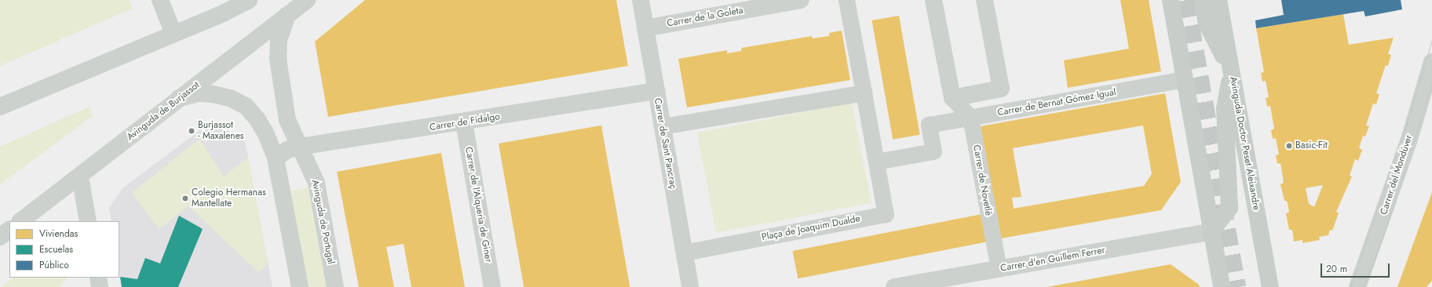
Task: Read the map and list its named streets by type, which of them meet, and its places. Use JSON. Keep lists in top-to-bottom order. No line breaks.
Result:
{"streets":{"main road":["Avinguda de Burjassot","Avinguda Doctor Peset Aleixandre"],"street":["Carrer de la Goleta","Carrer de Bernat Gómez Igual","Carrer de Fidalgo","Carrer de Sant Pancraç","Carrer del Mondúver","Carrer de Novetlè","Carrer de l'Alqueria de Giner","Avinguda de Portugal","Plaça de Joaquim Dualde","Carrer d'en Guillem Ferrer"]},"crossings":[["Carrer de la Goleta","Carrer de Sant Pancraç"],["Carrer de Bernat Gómez Igual","Carrer de Novetlè"],["Carrer de Bernat Gómez Igual","Plaça de Joaquim Dualde"],["Avinguda de Burjassot","Avinguda de Portugal"],["Carrer de Fidalgo","Carrer de Sant Pancraç"],["Carrer de Fidalgo","Carrer de l'Alqueria de Giner"],["Carrer de Fidalgo","Avinguda de Portugal"],["Carrer de Sant Pancraç","Plaça de Joaquim Dualde"],["Carrer de Novetlè","Carrer d'en Guillem Ferrer"]],"places":["Burjassot - Maxalenes","Basic-Fit","Colegio Hermanas Mantellate"],"legend":["Viviendas","Escuelas","Público"],"scale_bar":"20 m"}
